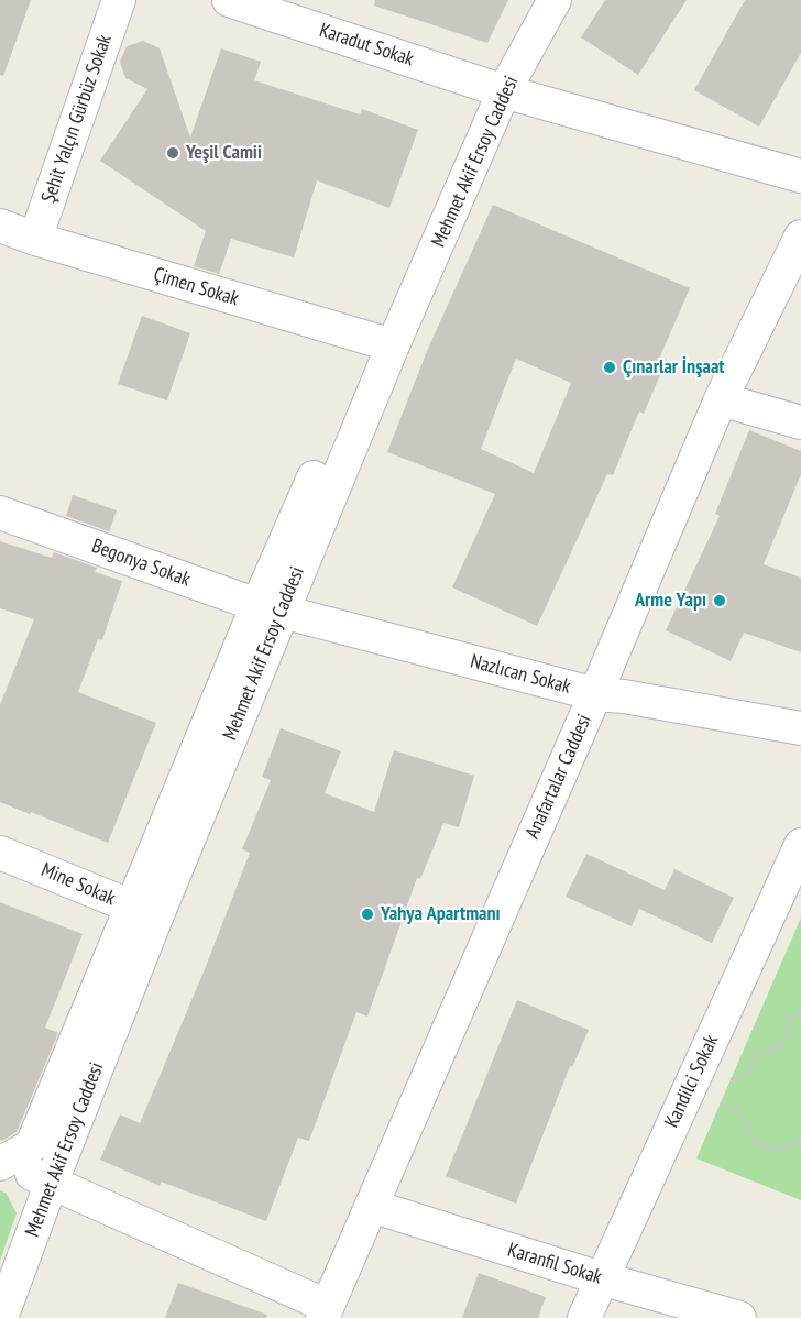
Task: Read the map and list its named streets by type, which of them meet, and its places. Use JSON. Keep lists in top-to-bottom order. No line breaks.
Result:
{"streets":{"street":["Karadut Sokak","Şehit Yalçın Gürbüz Sokak","Mehmet Akif Ersoy Caddesi","Çimen Sokak","Begonya Sokak","Nazlıcan Sokak","Anafartalar Caddesi","Mine Sokak","Kandilci Sokak","Karanfil Sokak"]},"crossings":[["Karadut Sokak","Mehmet Akif Ersoy Caddesi"],["Şehit Yalçın Gürbüz Sokak","Çimen Sokak"],["Mehmet Akif Ersoy Caddesi","Çimen Sokak"],["Mehmet Akif Ersoy Caddesi","Begonya Sokak"],["Mehmet Akif Ersoy Caddesi","Nazlıcan Sokak"],["Mehmet Akif Ersoy Caddesi","Mine Sokak"],["Begonya Sokak","Nazlıcan Sokak"],["Nazlıcan Sokak","Anafartalar Caddesi"],["Anafartalar Caddesi","Karanfil Sokak"],["Kandilci Sokak","Karanfil Sokak"]],"places":["Yeşil Camii","Çınarlar İnşaat","Arme Yapı","Yahya Apartmanı"]}
